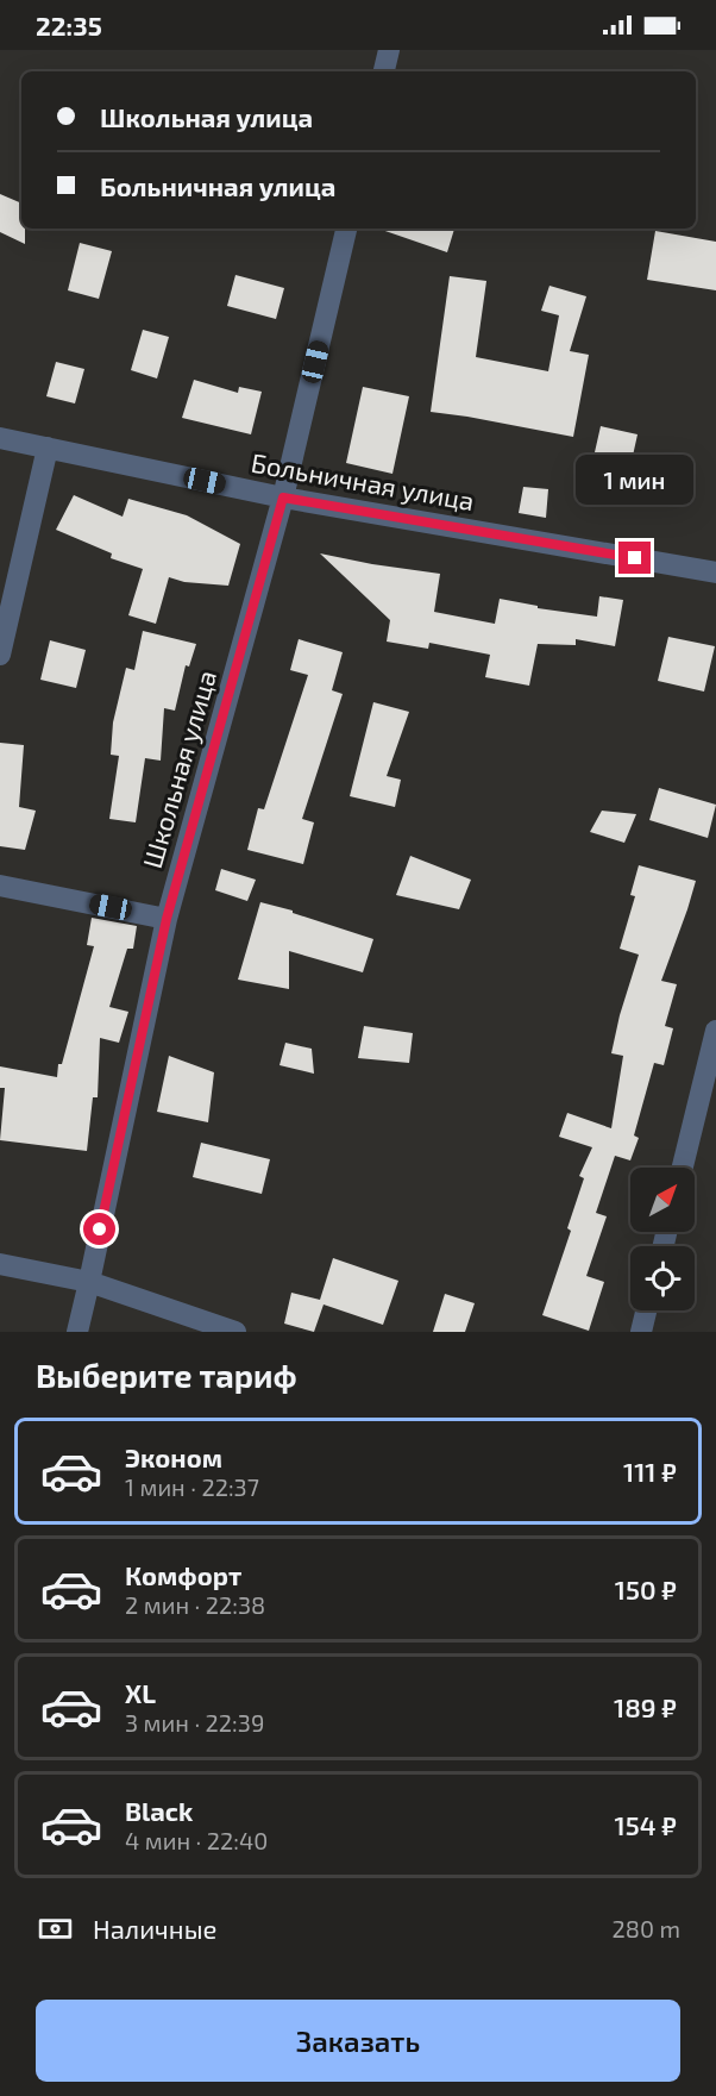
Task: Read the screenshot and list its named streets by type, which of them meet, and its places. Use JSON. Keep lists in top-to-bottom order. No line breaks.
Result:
{"streets":{"street":["Больничная улица","Школьная улица"]},"crossings":[["Больничная улица","Школьная улица"]],"north":"top right","page":{"status":"22:35","banner":["Школьная улица","Больничная улица"],"bubble":"1 мин","heading":"Выберите тариф","list":[{"name":"Эконом","note":"1 мин · 22:37","value":"111 ₽"},{"name":"Комфорт","note":"2 мин · 22:38","value":"150 ₽"},{"name":"XL","note":"3 мин · 22:39","value":"189 ₽"},{"name":"Black","note":"4 мин · 22:40","value":"154 ₽"}],"pay":["Наличные","280 m"],"buttons":"Заказать"}}
